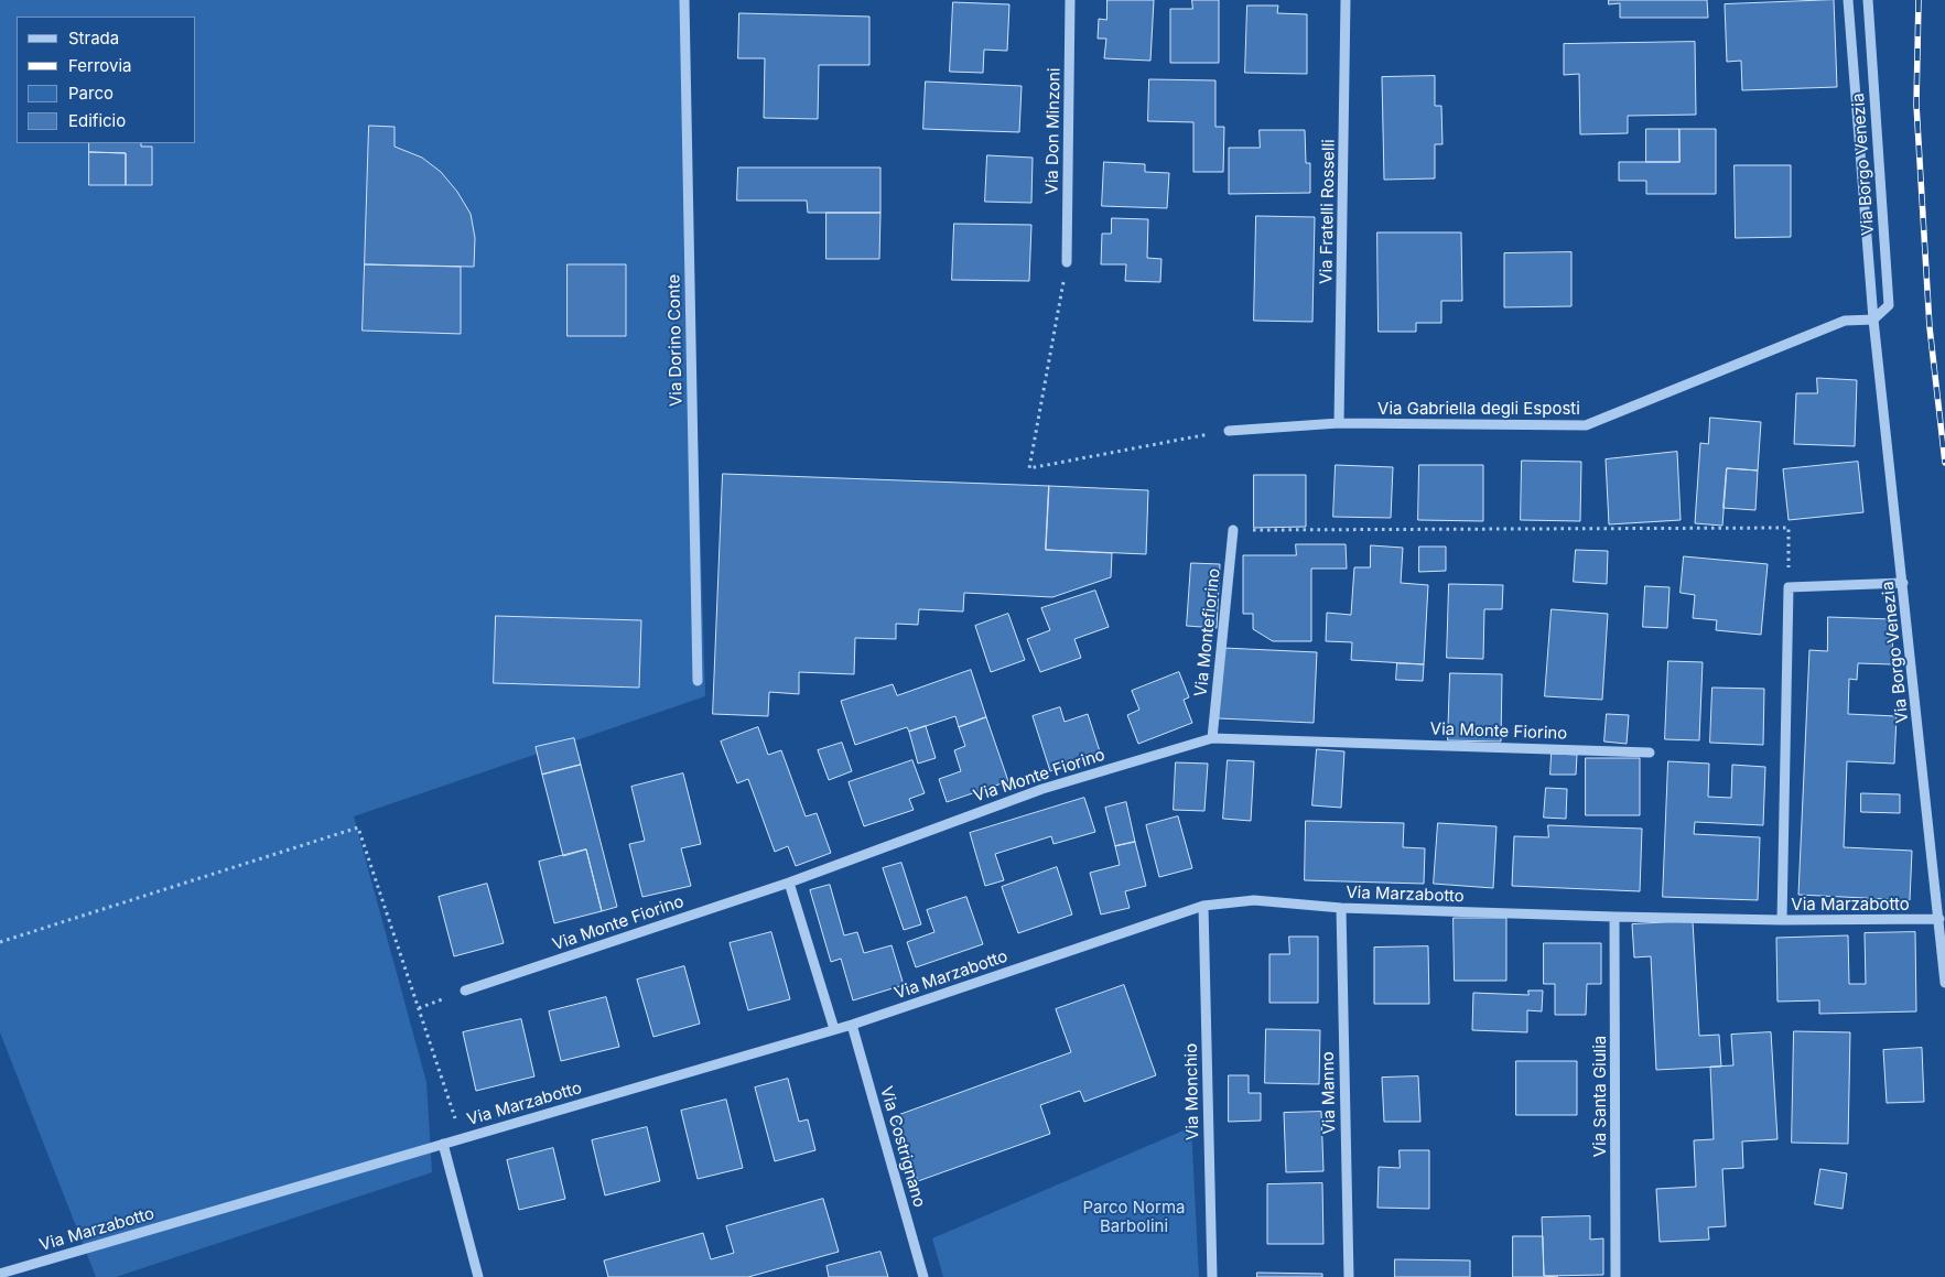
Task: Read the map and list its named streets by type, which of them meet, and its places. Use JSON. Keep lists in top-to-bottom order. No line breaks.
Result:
{"streets":{"street":["Via Don Minzoni","Via Borgo Venezia","Via Fratelli Rosselli","Via Dorino Conte","Via Gabriella degli Esposti","Via Montefiorino","Via Monte Fiorino","Via Marzabotto","Via Monchio","Via Manno","Via Santa Giulia","Via Costrignano"]},"crossings":[["Via Borgo Venezia","Via Gabriella degli Esposti"],["Via Borgo Venezia","Via Marzabotto"],["Via Fratelli Rosselli","Via Gabriella degli Esposti"],["Via Montefiorino","Via Monte Fiorino"],["Via Marzabotto","Via Monchio"],["Via Marzabotto","Via Manno"],["Via Marzabotto","Via Santa Giulia"],["Via Marzabotto","Via Costrignano"]],"parks":["Parco Norma Barbolini"],"legend":["Strada","Ferrovia","Parco","Edificio"]}
